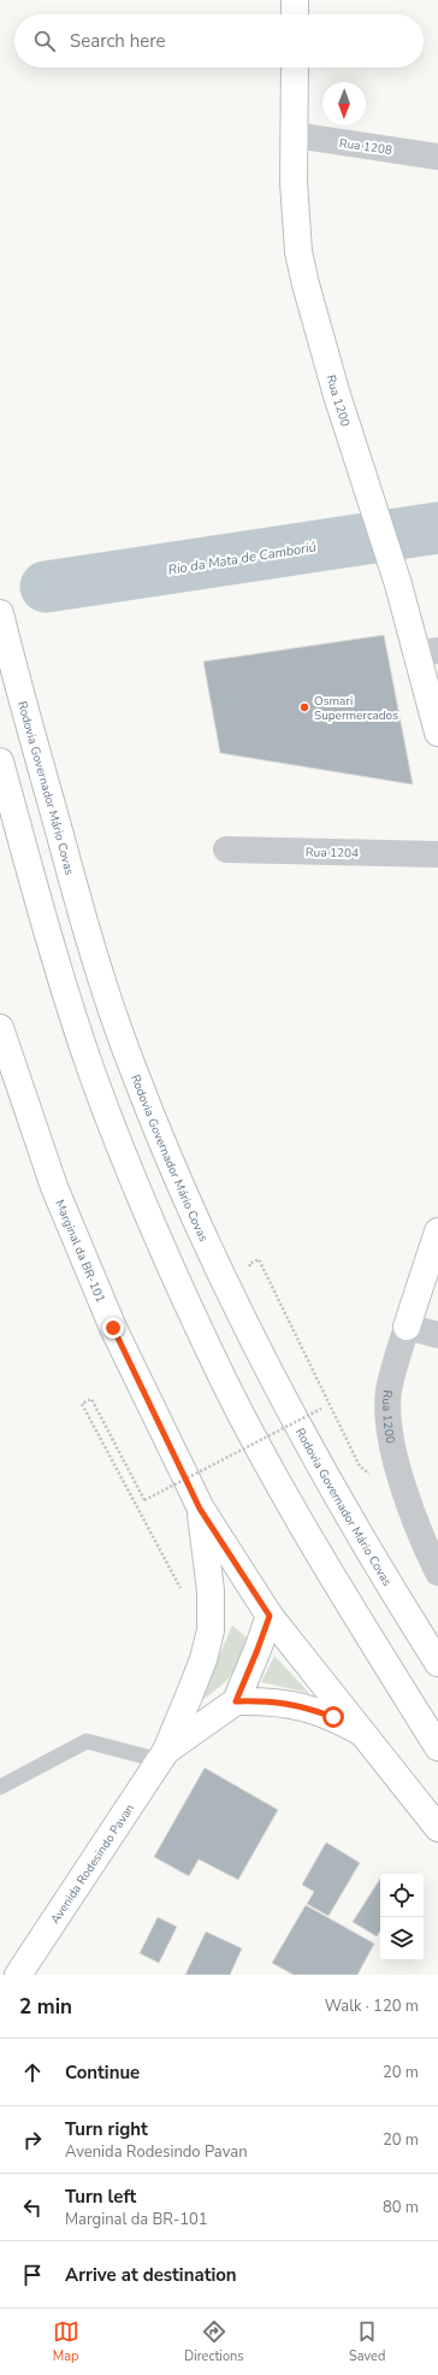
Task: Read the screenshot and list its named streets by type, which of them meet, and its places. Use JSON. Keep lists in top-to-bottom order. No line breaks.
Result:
{"streets":{"main road":["Rua 1200","Rodovia Governador Mário Covas","Marginal da BR-101","Avenida Rodesindo Pavan"],"street":["Rua 1208","Rua 1204"]},"crossings":[["Rua 1208","Rua 1200"],["Marginal da BR-101","Avenida Rodesindo Pavan"]],"water":["Rio da Mata de Camboriú"],"places":["Osmari Supermercados"],"north":"bottom","page":{"search":"Search here","heading":["2 min","Walk · 120 m"],"list":[["Continue","20 m"],["Turn right","Avenida Rodesindo Pavan","20 m"],["Turn left","Marginal da BR-101","80 m"],"Arrive at destination"],"nav":["Map","Directions","Saved"]}}
